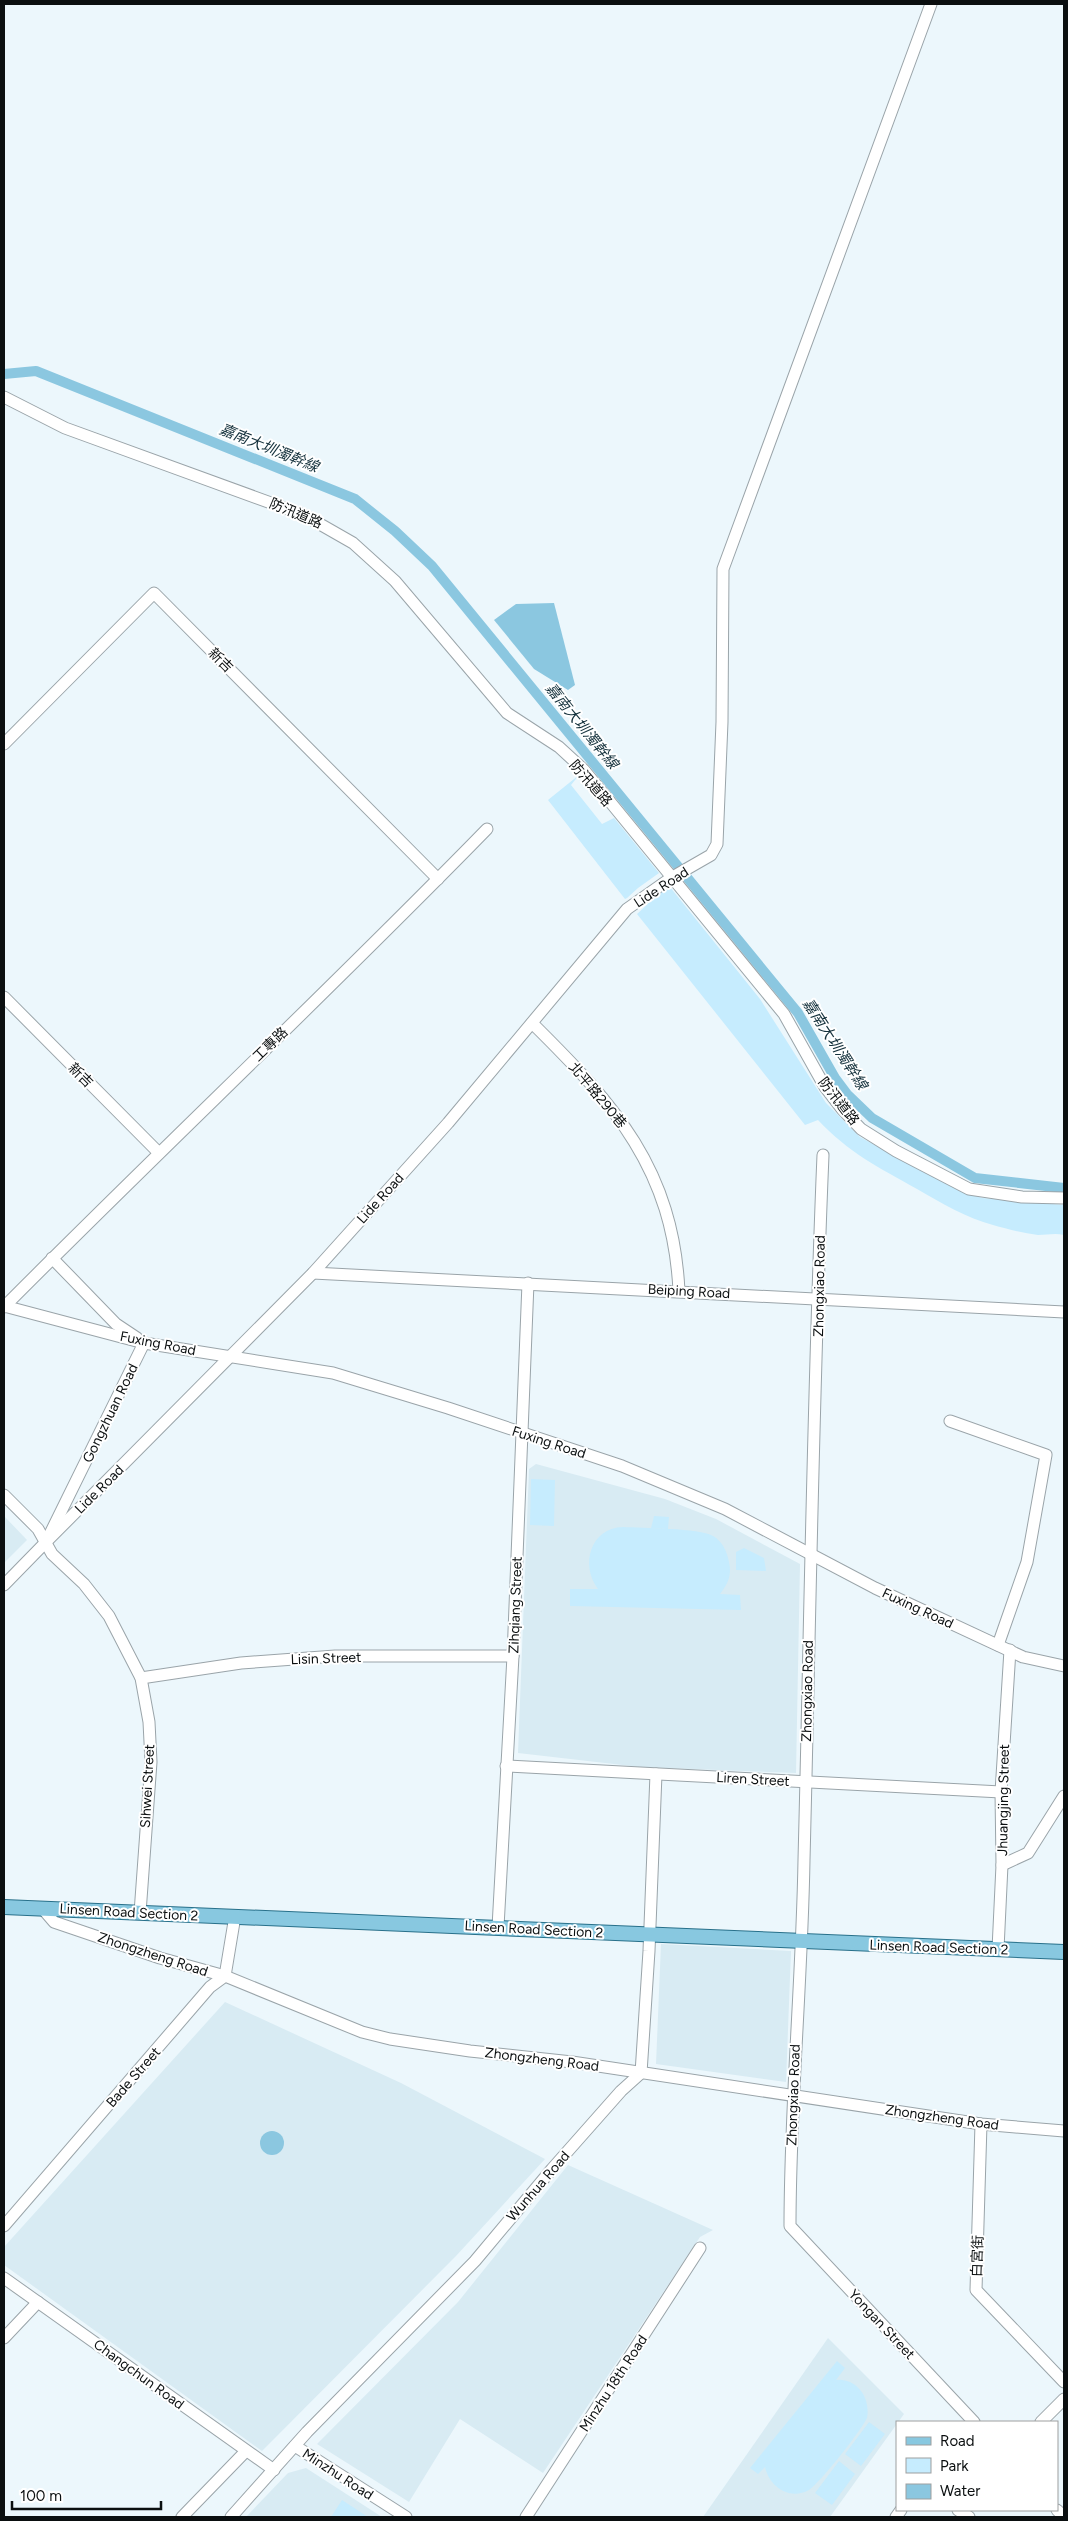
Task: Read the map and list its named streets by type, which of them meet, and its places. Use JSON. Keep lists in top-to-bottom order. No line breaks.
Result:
{"streets":{"main road":["Linsen Road Section 2"],"street":["防汛道路","新吉","Lide Road","工專路","北平路290巷","Zhongxiao Road","Beiping Road","Fuxing Road","Gongzhuan Road","Zihqiang Street","Lisin Street","Liren Street","Sihwei Street","Jhuangjing Street","Zhongzheng Road","Bade Street","Wunhua Road","白宮街","Yongan Street","Changchun Road","Minzhu 18th Road","Minzhu Road"]},"crossings":[["防汛道路","Lide Road"],["新吉","工專路"],["Lide Road","北平路290巷"],["Lide Road","Beiping Road"],["Lide Road","Fuxing Road"],["Lide Road","Gongzhuan Road"],["Lide Road","Sihwei Street"],["工專路","Fuxing Road"],["北平路290巷","Beiping Road"],["Zhongxiao Road","Beiping Road"],["Zhongxiao Road","Fuxing Road"],["Zhongxiao Road","Liren Street"],["Zhongxiao Road","Linsen Road Section 2"],["Zhongxiao Road","Zhongzheng Road"],["Zhongxiao Road","Yongan Street"],["Beiping Road","Zihqiang Street"],["Fuxing Road","Gongzhuan Road"],["Fuxing Road","Zihqiang Street"],["Fuxing Road","Jhuangjing Street"],["Gongzhuan Road","Sihwei Street"],["Zihqiang Street","Lisin Street"],["Zihqiang Street","Liren Street"],["Zihqiang Street","Linsen Road Section 2"],["Lisin Street","Sihwei Street"],["Liren Street","Jhuangjing Street"],["Sihwei Street","Linsen Road Section 2"],["Jhuangjing Street","Linsen Road Section 2"],["Linsen Road Section 2","Zhongzheng Road"],["Zhongzheng Road","Bade Street"],["Zhongzheng Road","Wunhua Road"],["Zhongzheng Road","白宮街"],["Wunhua Road","Changchun Road"],["Wunhua Road","Minzhu Road"]],"water":["嘉南大圳濁幹線"],"legend":["Road","Park","Water"],"scale_bar":"100 m"}
